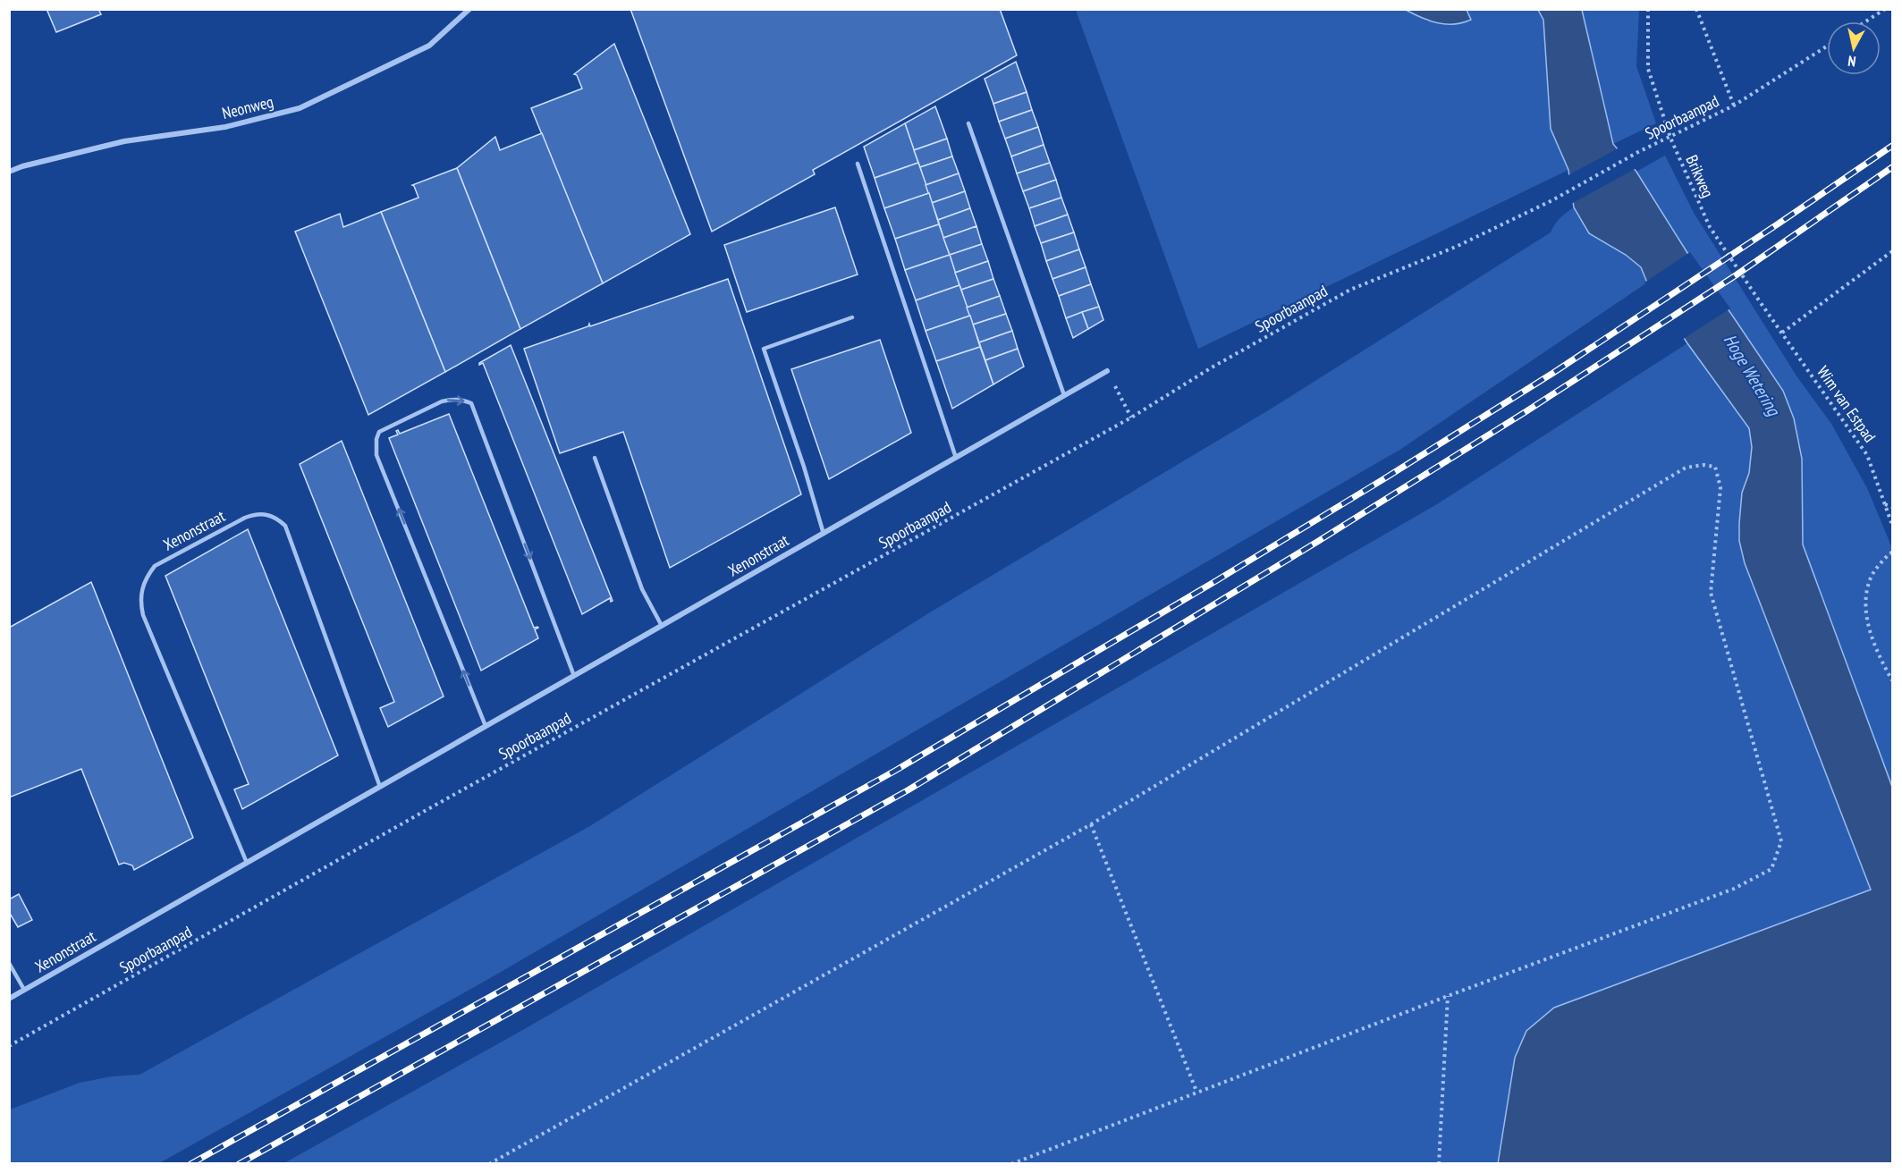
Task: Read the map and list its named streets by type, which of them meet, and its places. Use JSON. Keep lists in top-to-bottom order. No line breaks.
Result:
{"streets":{"street":["Neonweg","Xenonstraat"],"path":["Spoorbaanpad","Brikweg","Wim van Estpad"]},"crossings":[["Spoorbaanpad","Brikweg"],["Brikweg","Wim van Estpad"]],"water":["Hoge Wetering"],"north":"bottom"}
